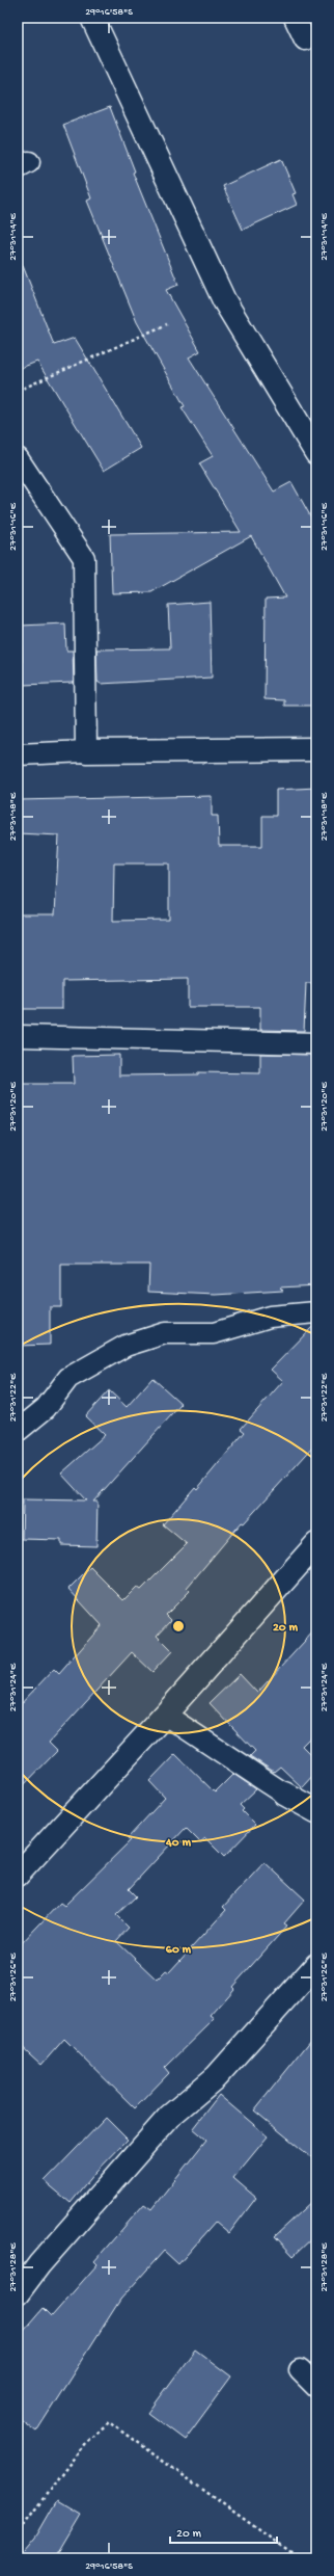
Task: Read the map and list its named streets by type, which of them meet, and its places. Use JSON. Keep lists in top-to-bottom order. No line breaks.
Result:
{"scale_bar":"20 m","coordinates":["29°16'58\"S","27°31'14\"E","27°31'16\"E","27°31'18\"E","27°31'20\"E","27°31'22\"E","27°31'24\"E","27°31'26\"E","27°31'28\"E"],"rings":["20 m","40 m","60 m"]}
